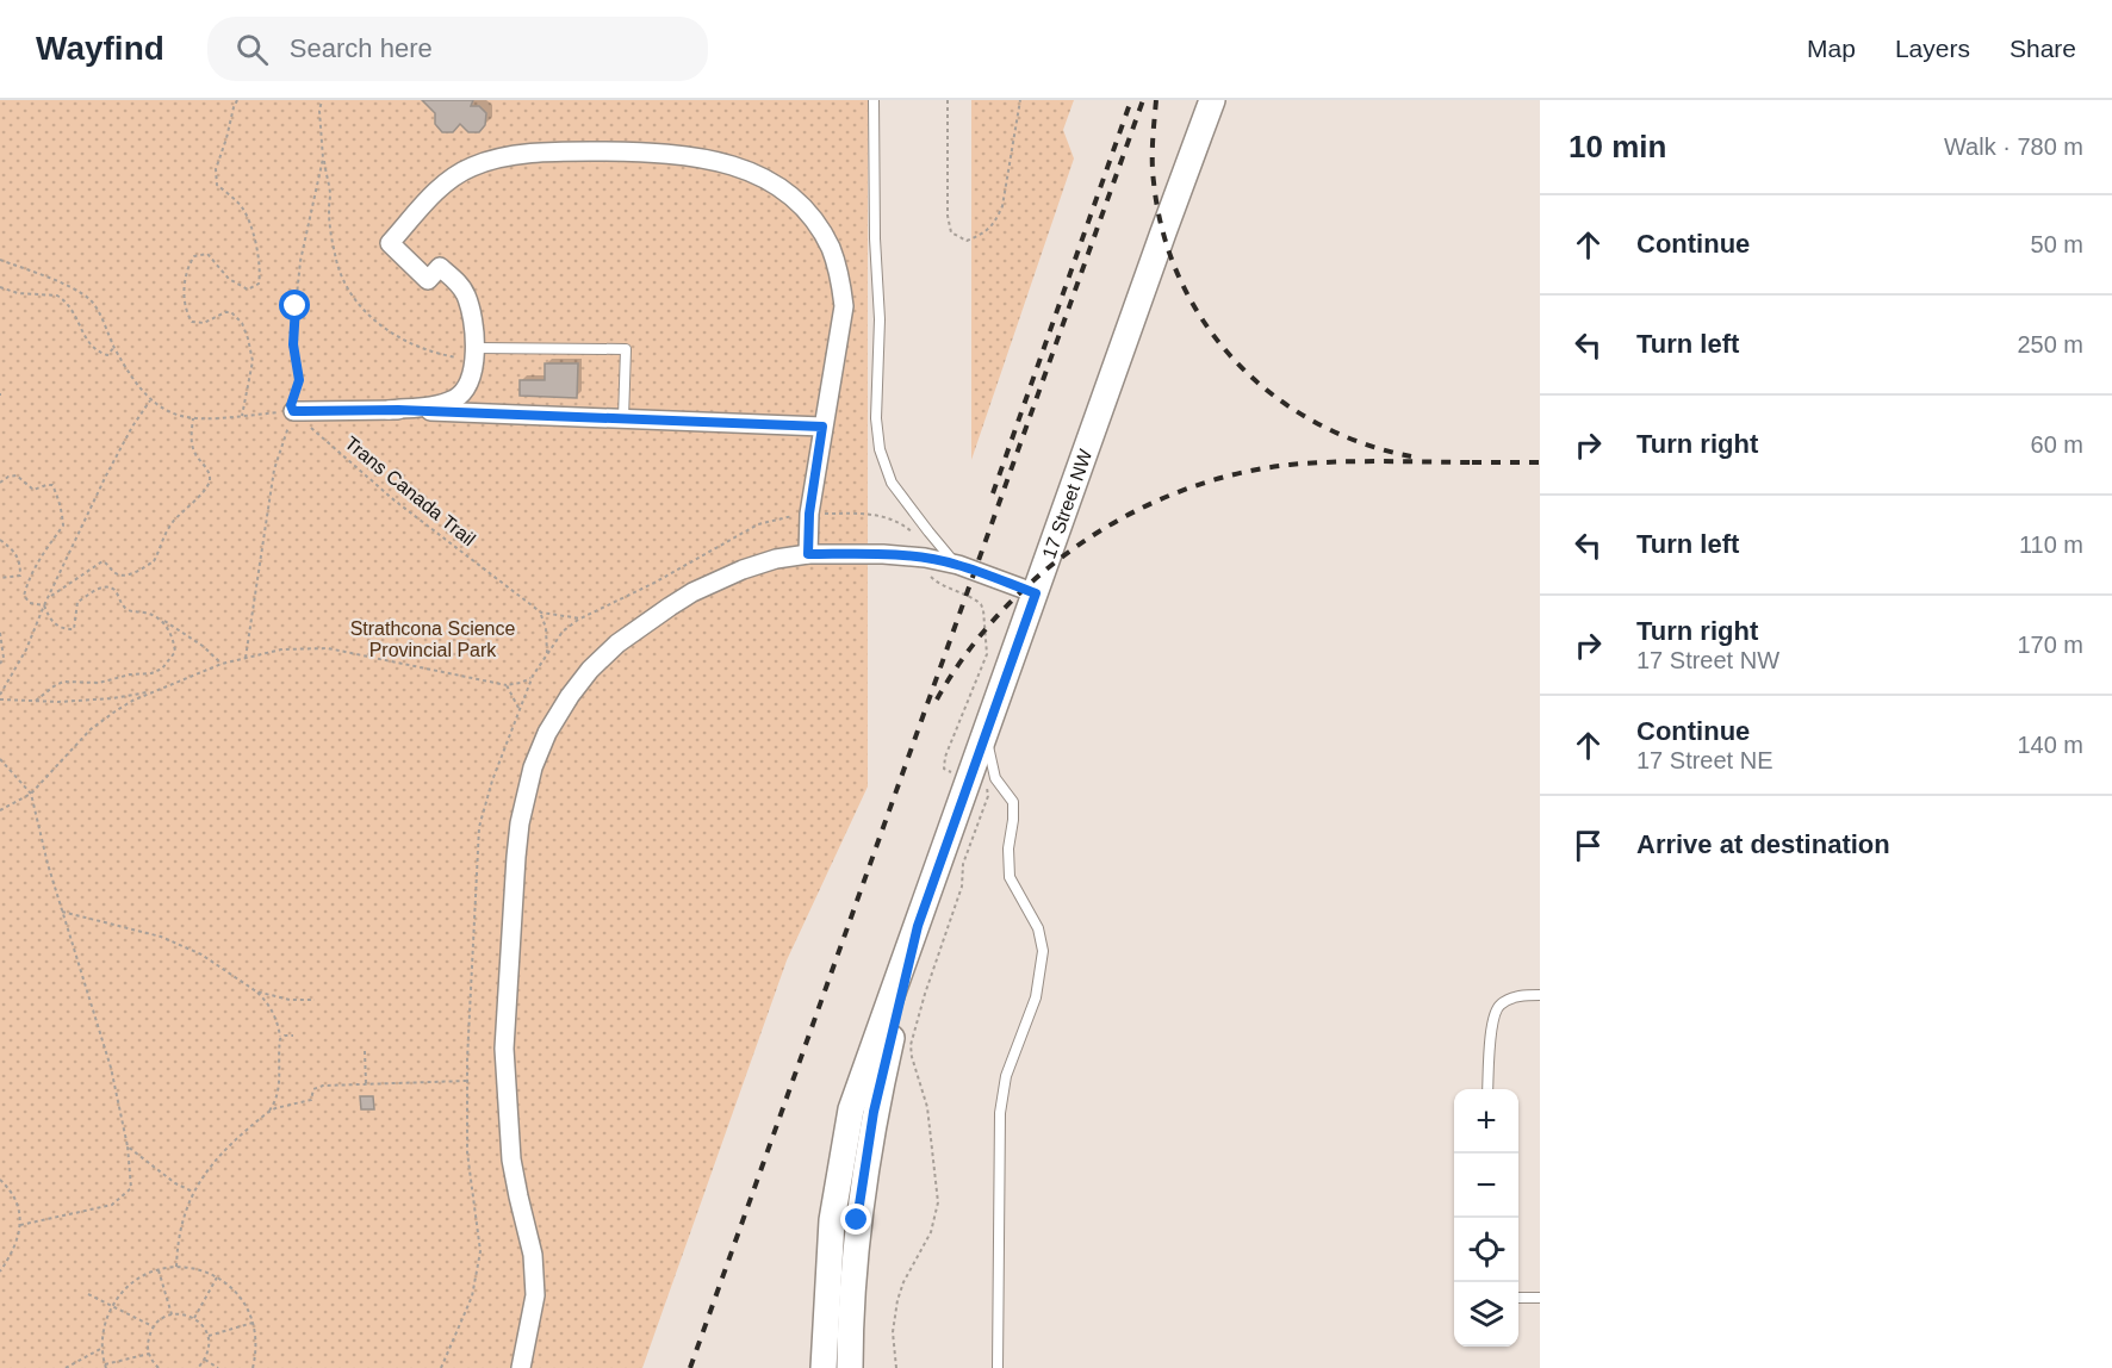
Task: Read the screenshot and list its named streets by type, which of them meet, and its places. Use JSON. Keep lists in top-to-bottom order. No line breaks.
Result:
{"streets":{"main road":["17 Street NW"],"path":["Trans Canada Trail"]},"parks":["Strathcona Science Provincial Park"],"page":{"header":"Wayfind","search":"Search here","nav":["Map","Layers","Share"],"heading":["10 min","Walk · 780 m"],"list":[["Continue","50 m"],["Turn left","250 m"],["Turn right","60 m"],["Turn left","110 m"],["Turn right","17 Street NW","170 m"],["Continue","17 Street NE","140 m"],"Arrive at destination"],"map_buttons":["+","−"]}}
